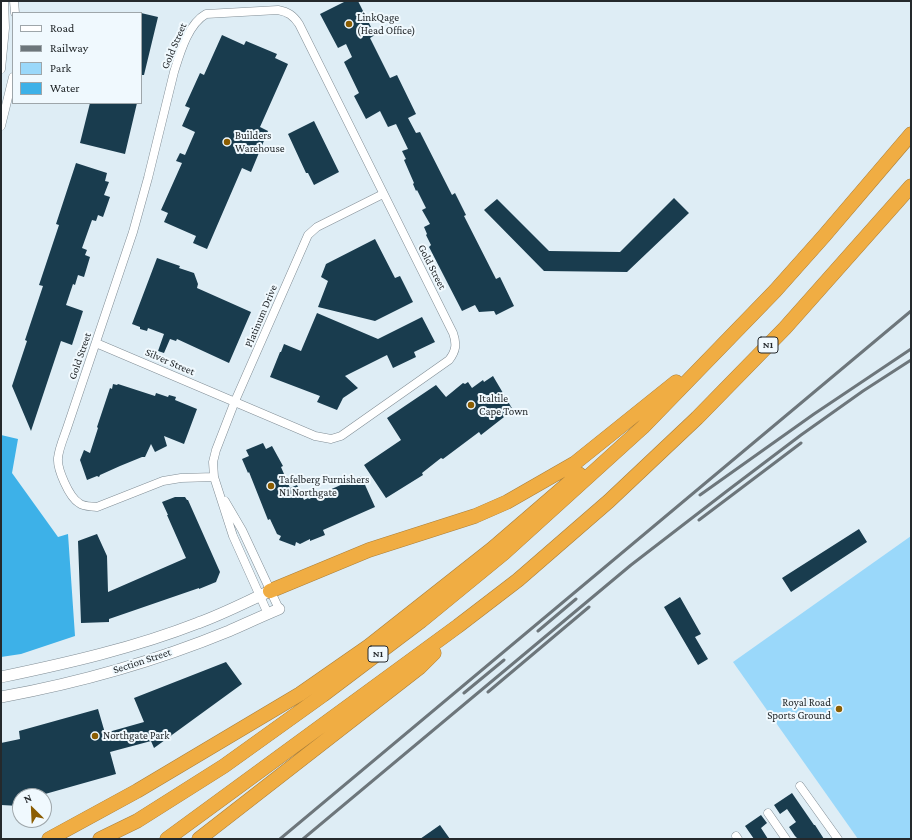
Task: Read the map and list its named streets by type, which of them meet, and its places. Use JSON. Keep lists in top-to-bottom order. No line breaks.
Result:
{"streets":{"highway":["N1"],"street":["Gold Street","Platinum Drive","Silver Street","Section Street"]},"crossings":[["Gold Street","Platinum Drive"],["Gold Street","Silver Street"],["Platinum Drive","Silver Street"],["Platinum Drive","Section Street"]],"places":["LinkQage (Head Office)","Builders Warehouse","Italtile Cape Town","Tafelberg Furnishers N1 Northgate","Royal Road Sports Ground","Northgate Park"],"legend":["Road","Railway","Park","Water"],"north":"top left"}
